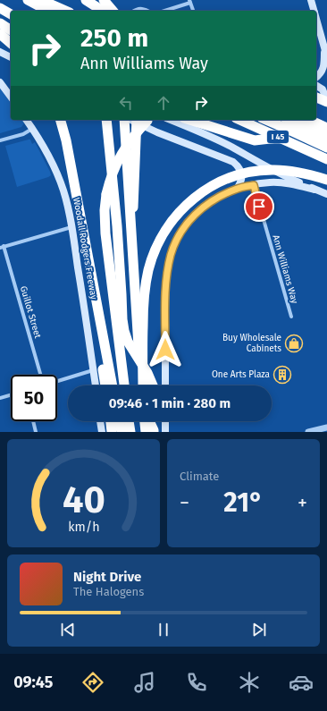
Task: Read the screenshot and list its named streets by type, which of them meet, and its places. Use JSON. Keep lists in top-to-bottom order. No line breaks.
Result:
{"streets":{"highway":["I 45"],"main road":["Woodall Rodgers Freeway"],"street":["Ann Williams Way","Guillot Street"]},"places":{"shop":["Buy Wholesale Cabinets"],"building":["One Arts Plaza"]},"page":{"turn":["250 m","Ann Williams Way"],"limit":"50","trip":"09:46 · 1 min · 280 m","tile":"Climate","heat":["−","21°","+"],"song":["Night Drive","The Halogens"],"tabs":"09:45","gauge":["40","km/h"]}}
